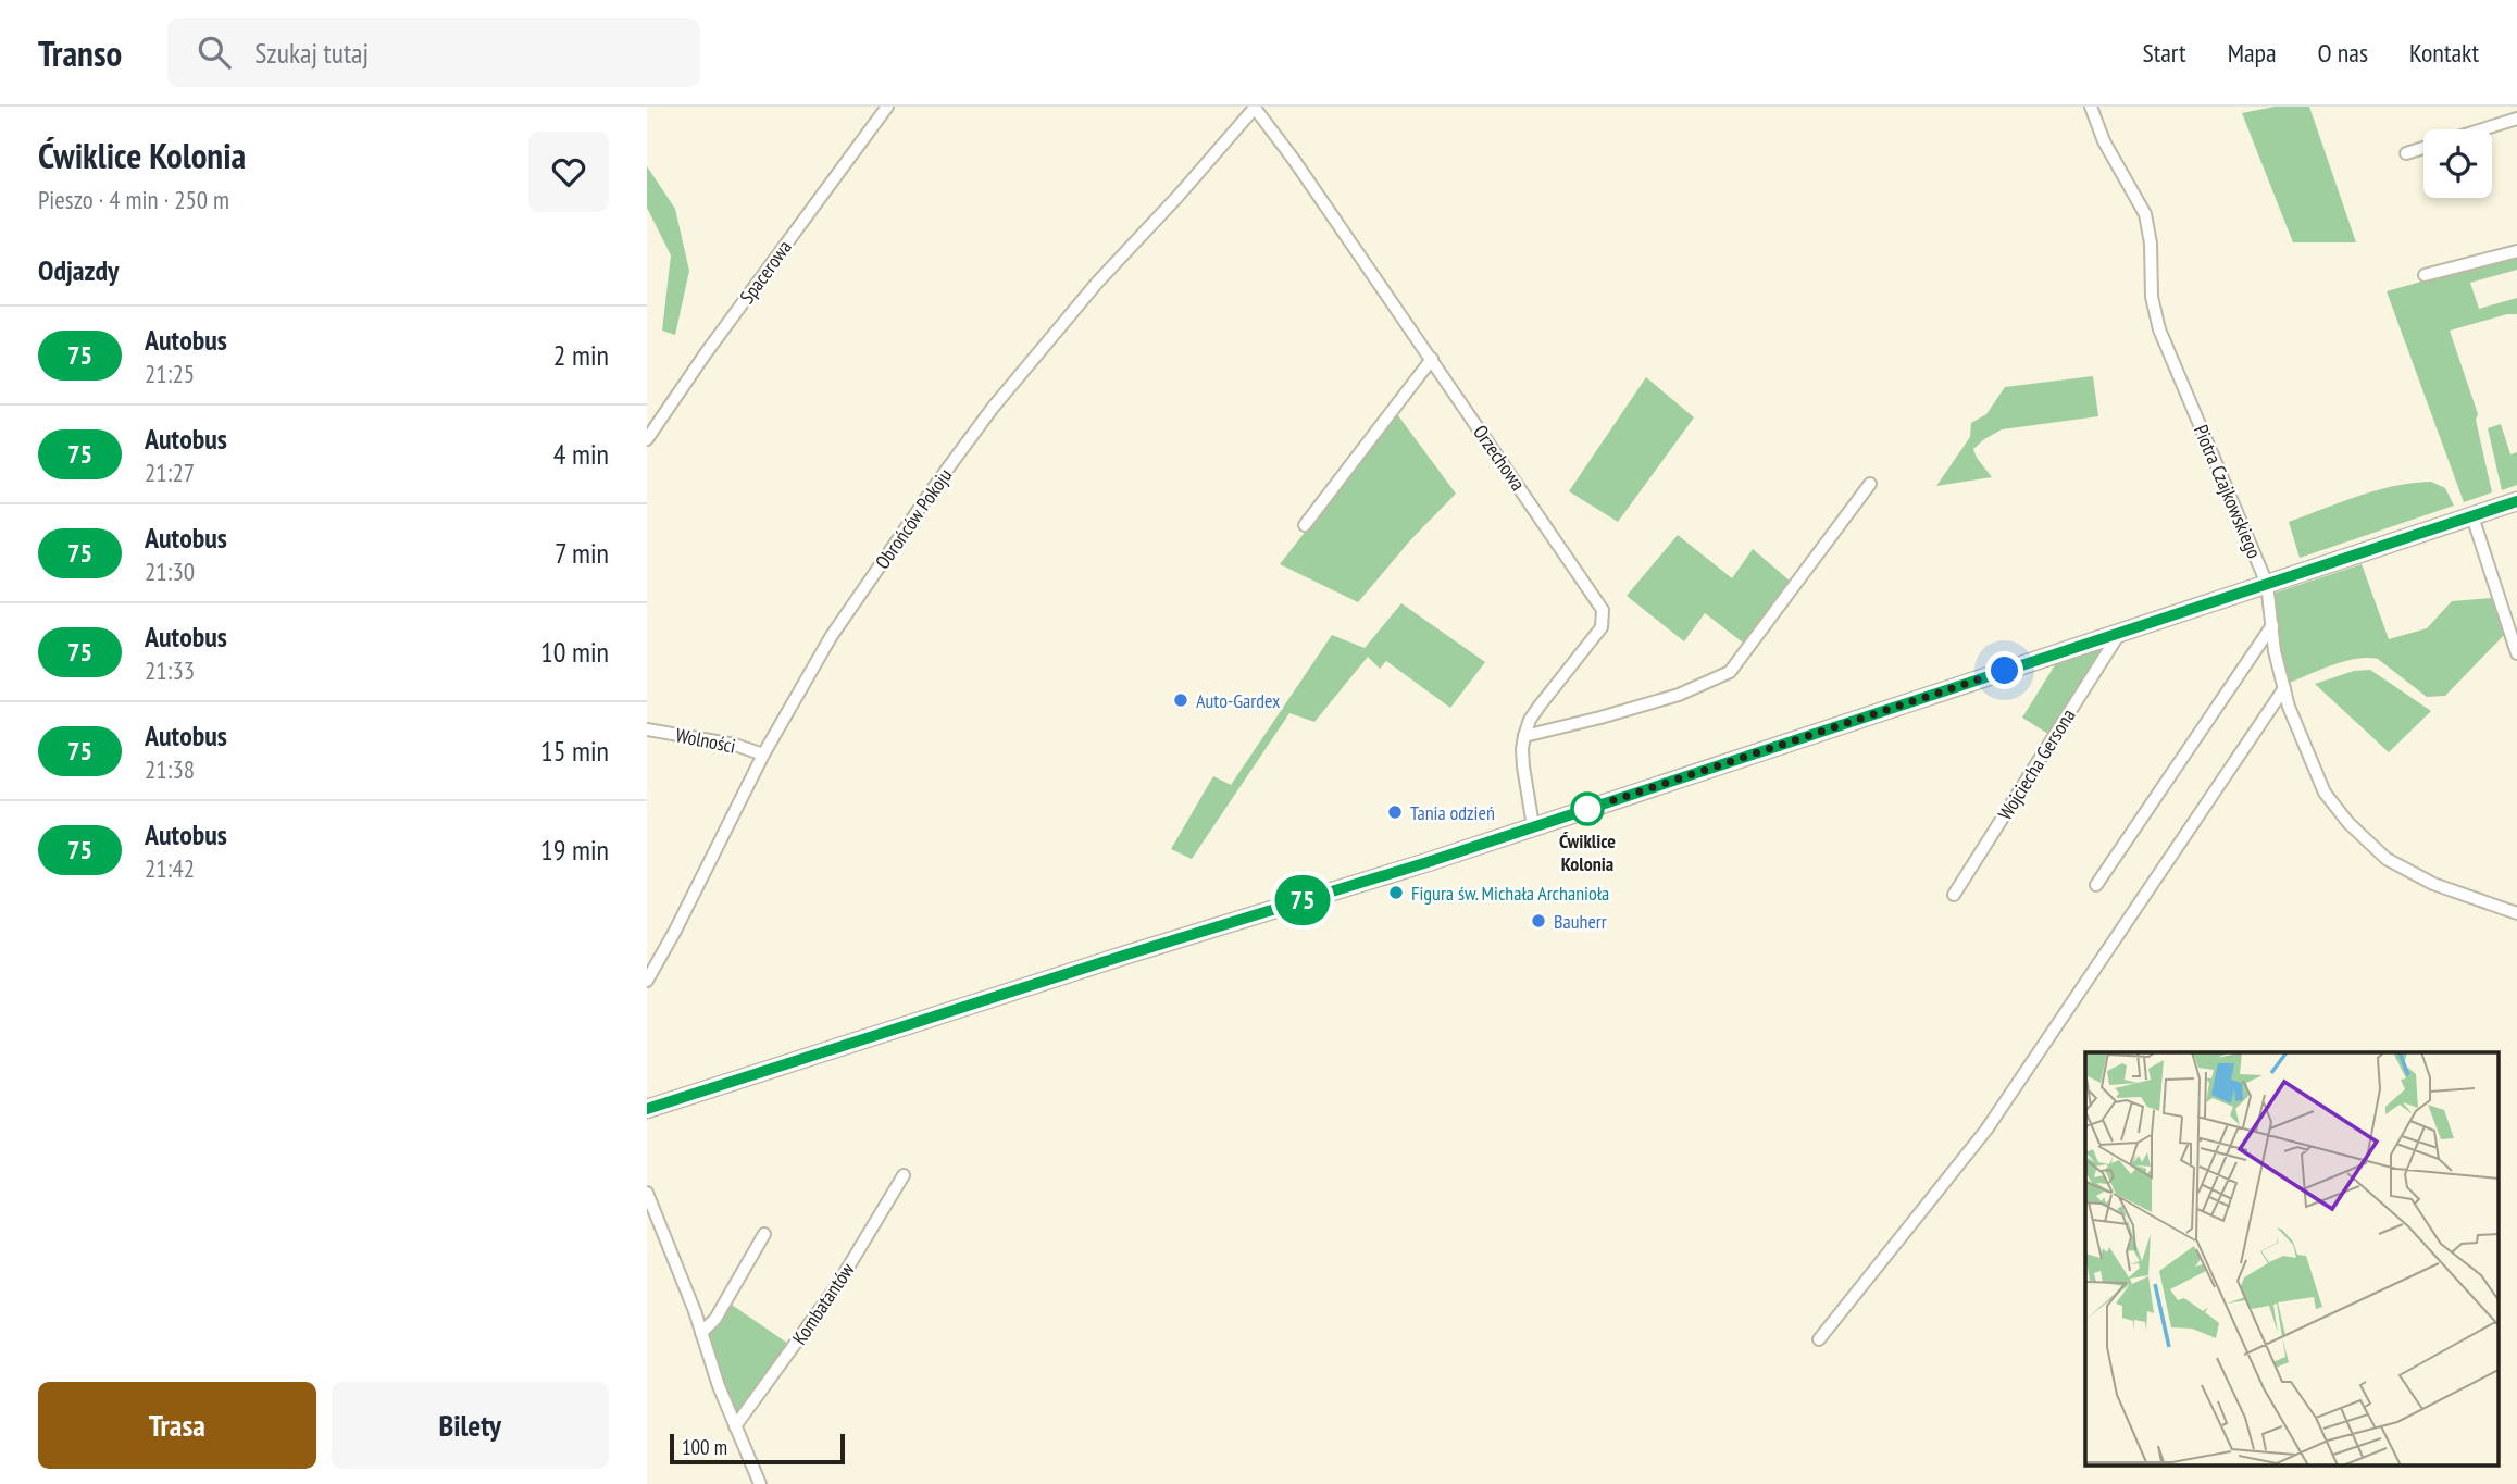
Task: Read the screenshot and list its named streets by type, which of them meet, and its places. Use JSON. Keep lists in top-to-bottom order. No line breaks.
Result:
{"streets":{"street":["Spacerowa","Orzechowa","Piotra Czajkowskiego","Obrońców Pokoju","Wolności","Wojciecha Gersona","Kombatantów"]},"crossings":[["Orzechowa","Obrońców Pokoju"],["Obrońców Pokoju","Wolności"]],"places":["Auto-Gardex","Ćwiklice Kolonia","Tania odzień","Figura św. Michała Archanioła","Bauherr"],"lines":["bus line 75"],"scale_bar":"100 m","page":{"header":"Transo","search":"Szukaj tutaj","nav":["Start","Mapa","O nas","Kontakt"],"heading":[["Ćwiklice Kolonia","Pieszo · 4 min · 250 m"],"Odjazdy"],"on_map":"75","list":[{"mark":"75","name":"Autobus","note":"21:25","value":"2 min"},{"mark":"75","name":"Autobus","note":"21:27","value":"4 min"},{"mark":"75","name":"Autobus","note":"21:30","value":"7 min"},{"mark":"75","name":"Autobus","note":"21:33","value":"10 min"},{"mark":"75","name":"Autobus","note":"21:38","value":"15 min"},{"mark":"75","name":"Autobus","note":"21:42","value":"19 min"}],"buttons":["Trasa","Bilety"],"scale":"100 m"}}
